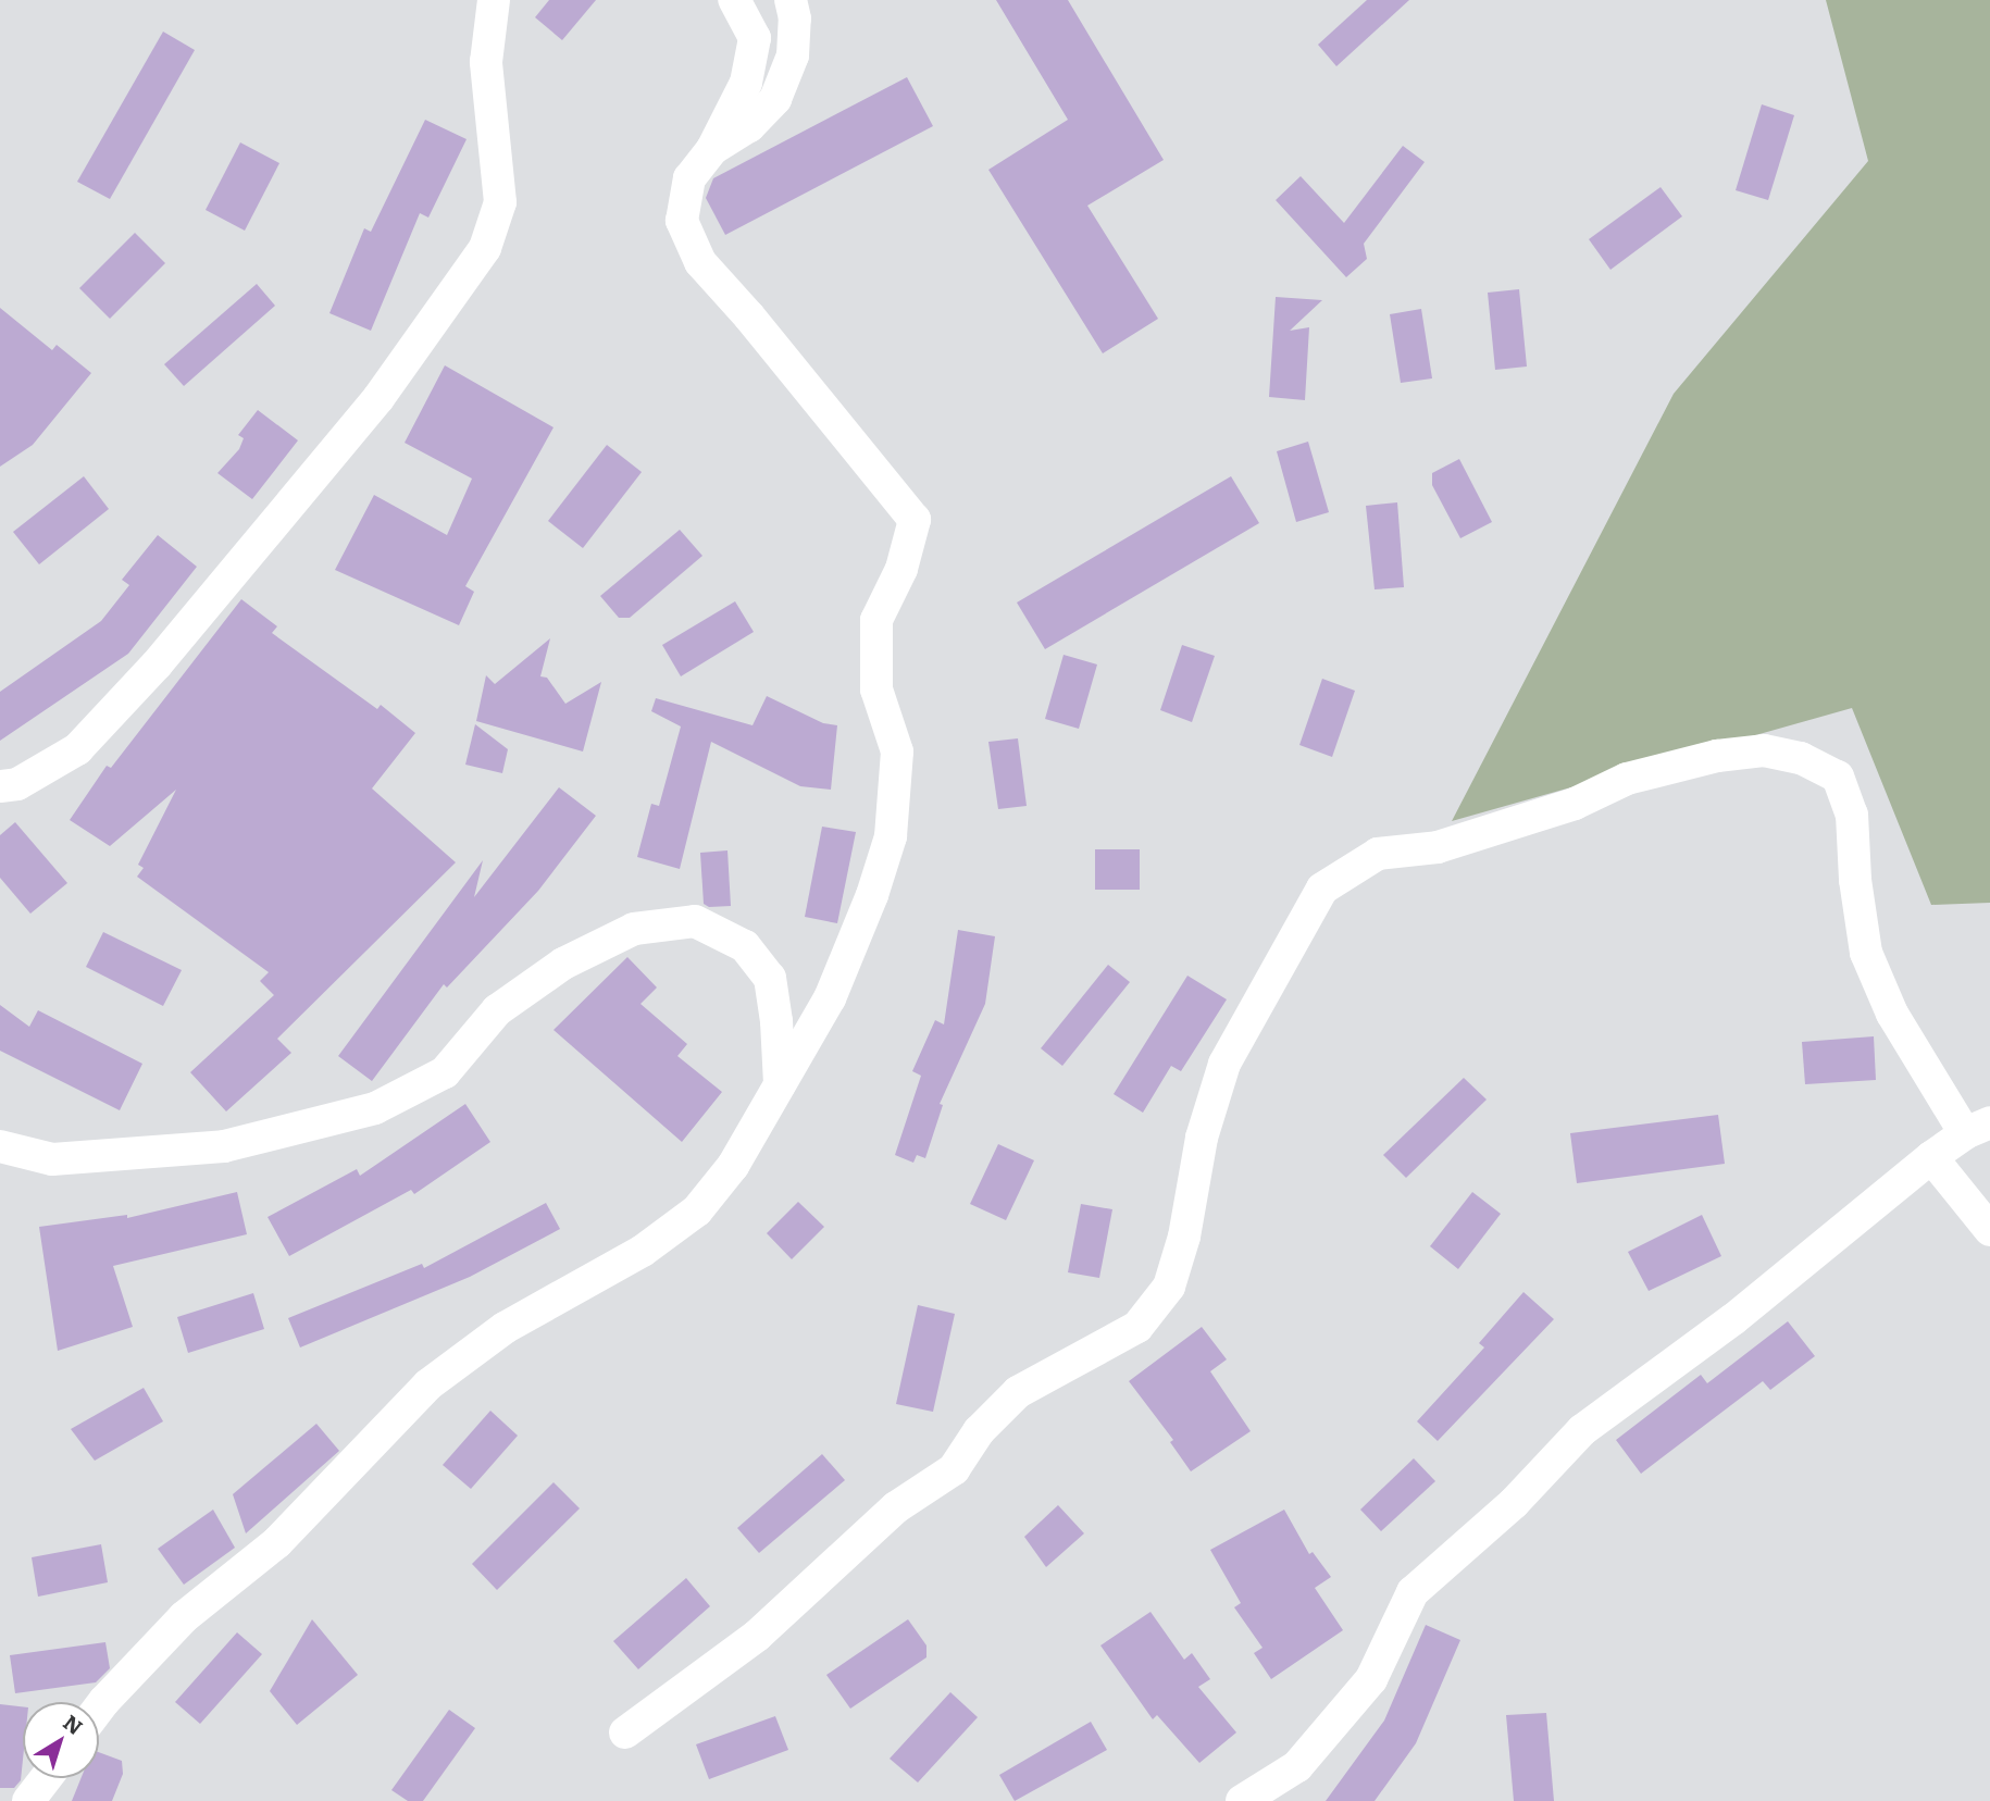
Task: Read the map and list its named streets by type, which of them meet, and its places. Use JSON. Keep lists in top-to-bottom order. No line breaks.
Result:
{"north":"top right"}
